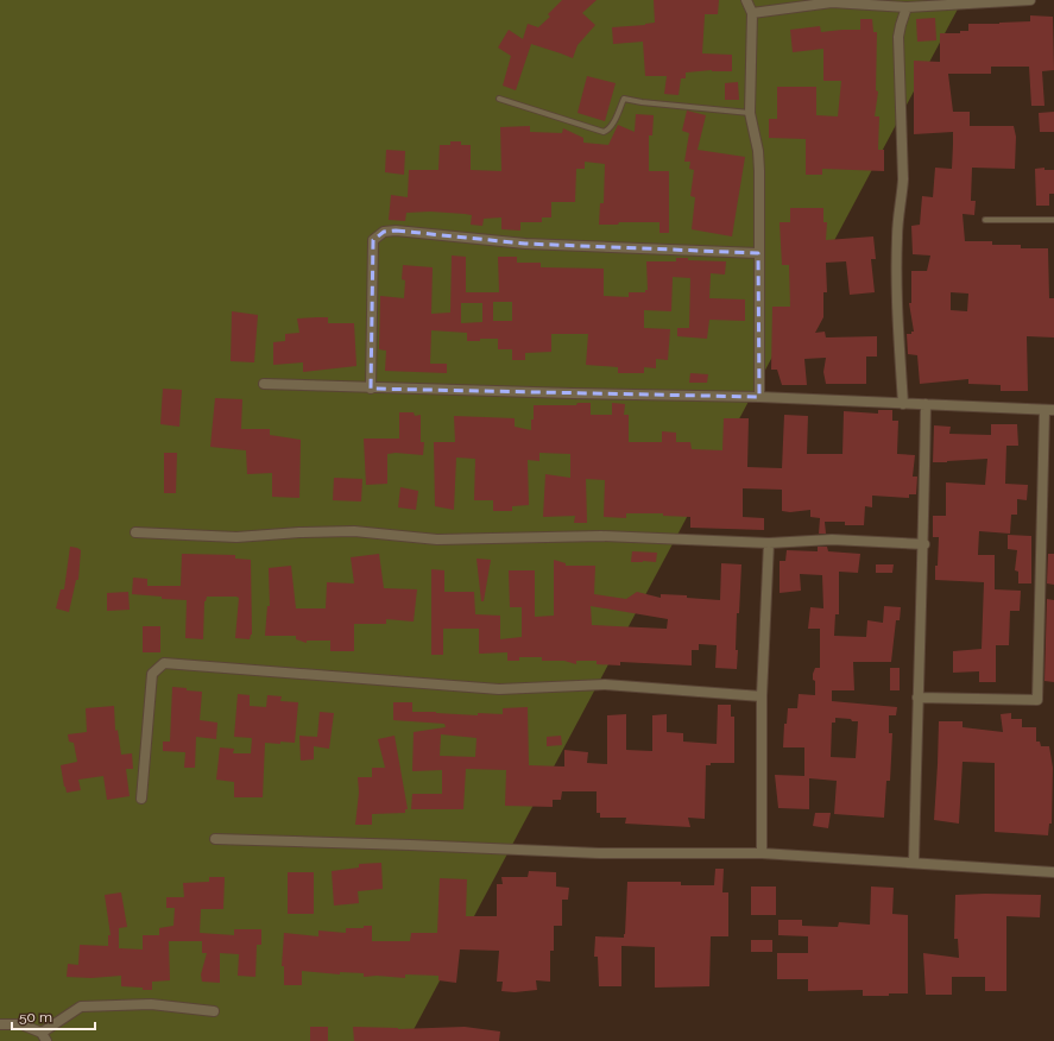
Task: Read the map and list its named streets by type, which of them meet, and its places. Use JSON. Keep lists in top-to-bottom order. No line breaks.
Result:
{"scale_bar":"50 m"}
